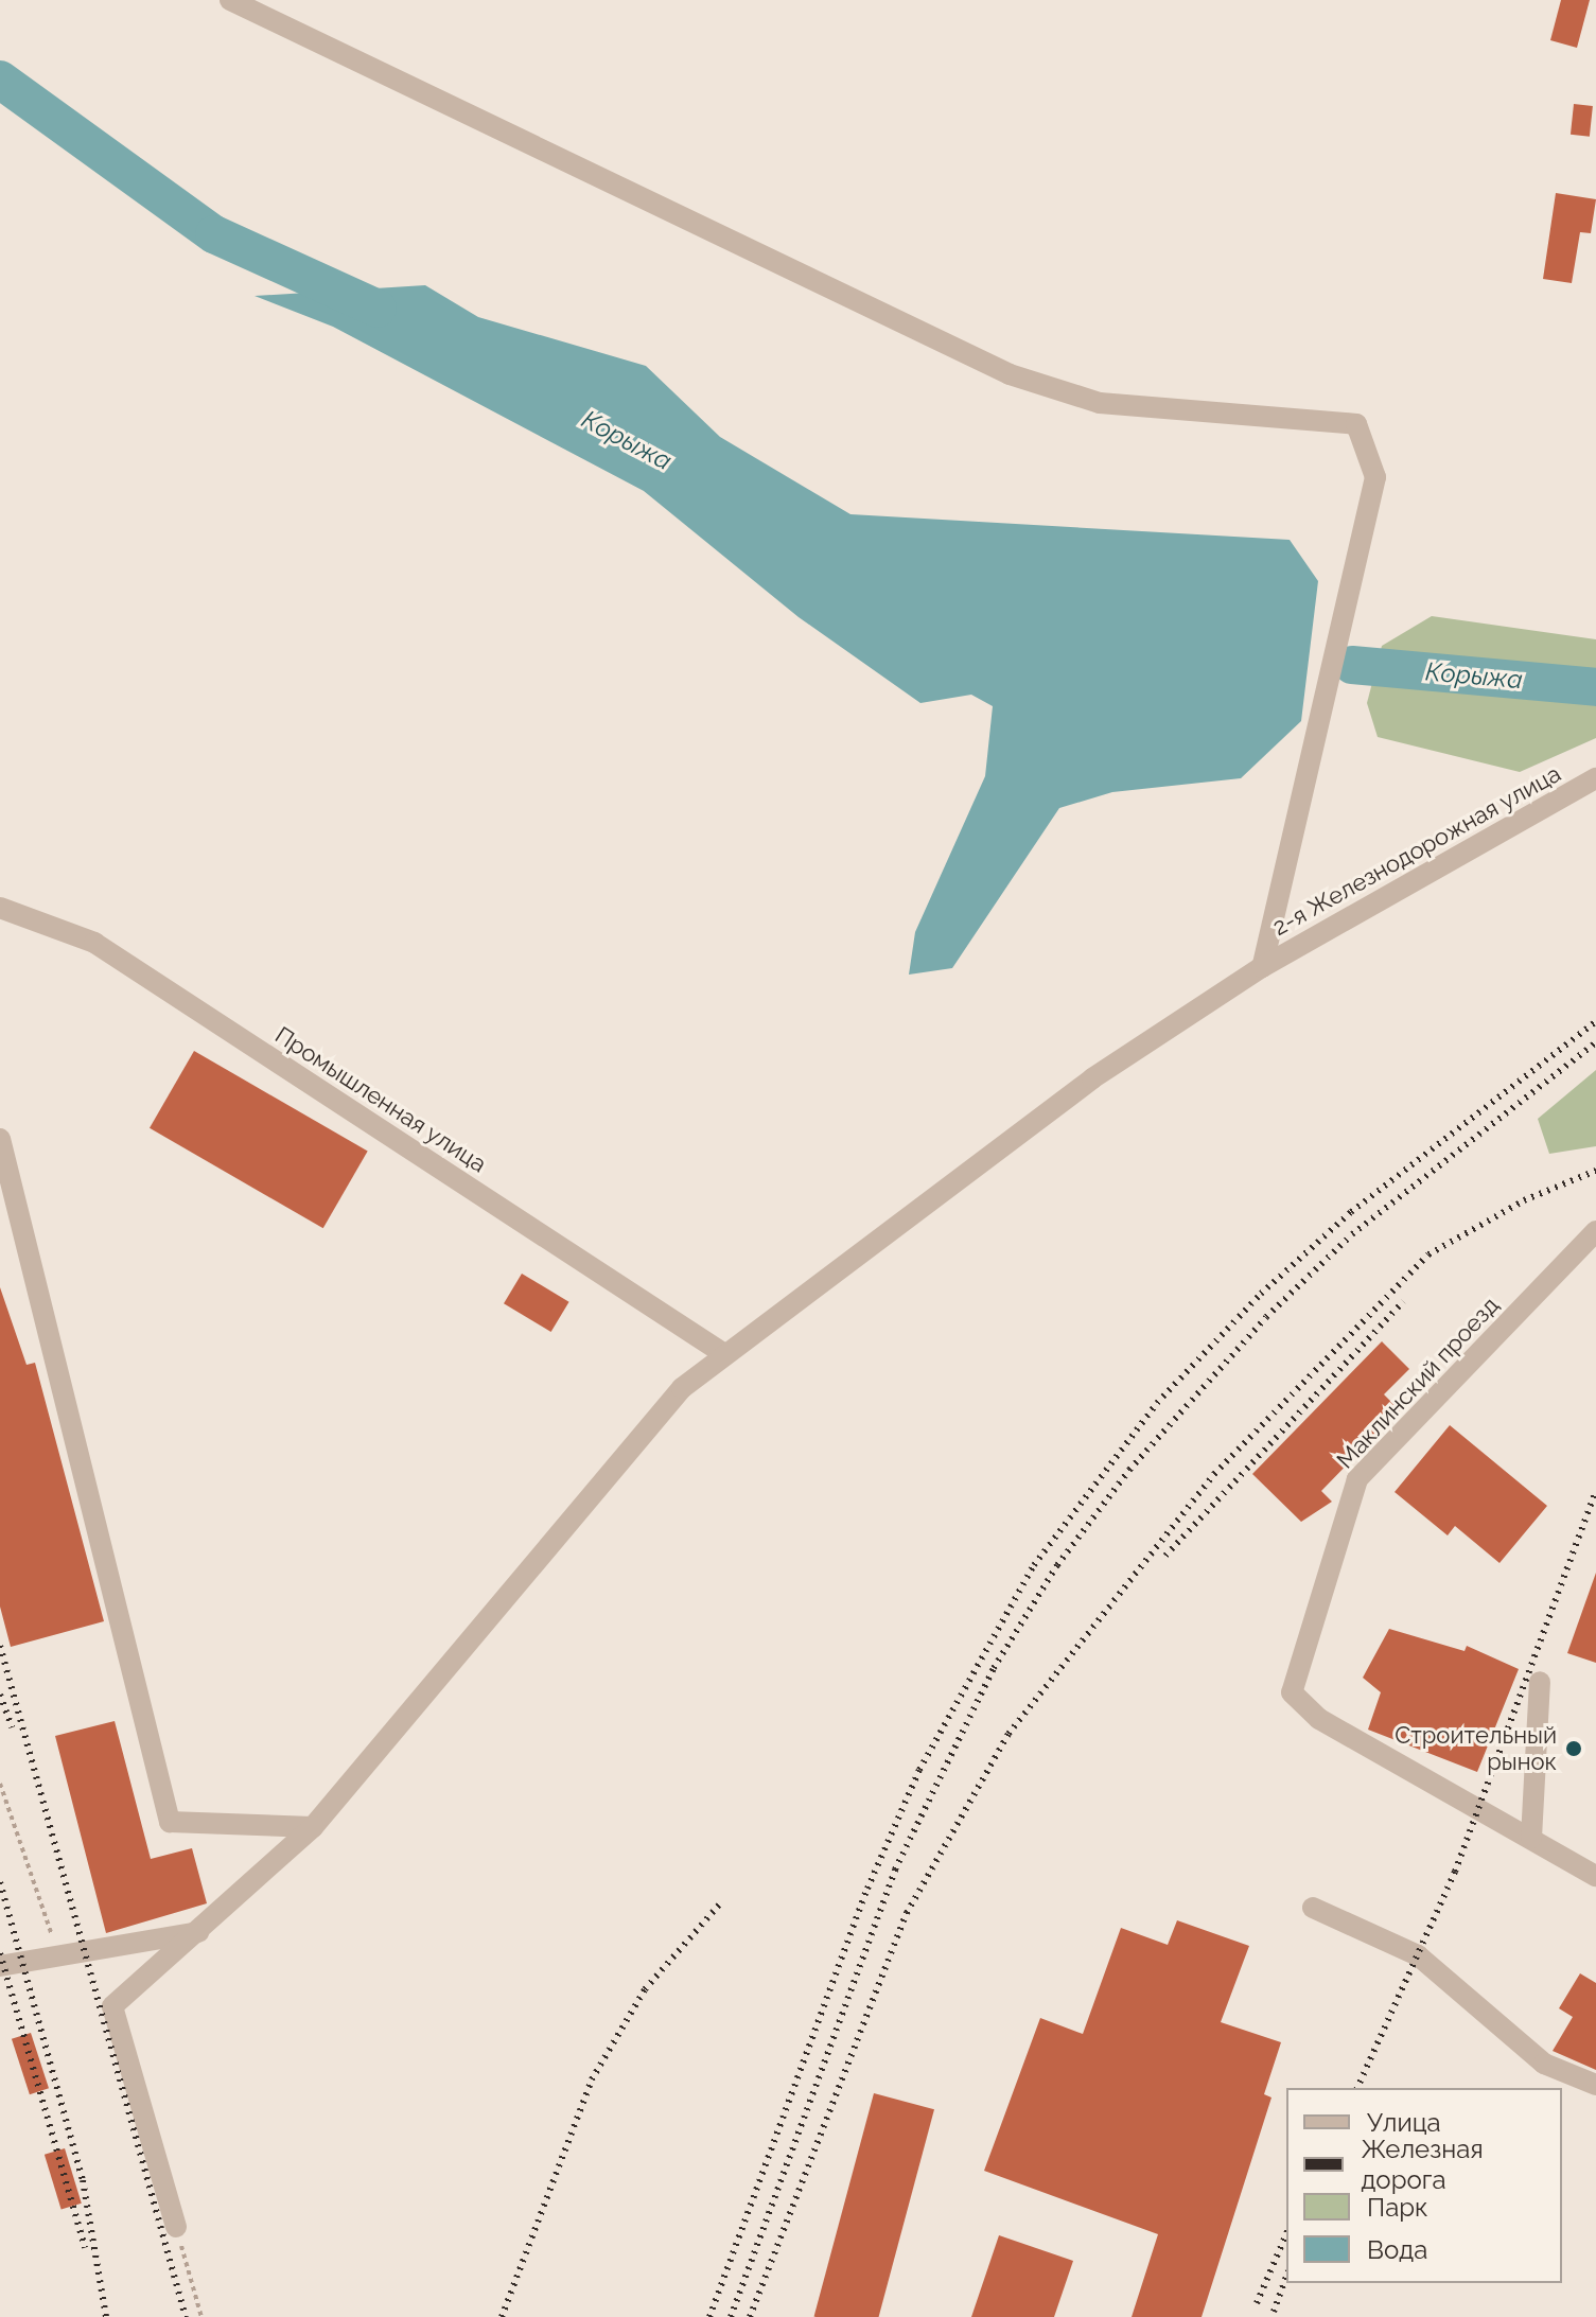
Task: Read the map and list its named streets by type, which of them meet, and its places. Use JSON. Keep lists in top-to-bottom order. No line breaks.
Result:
{"streets":{"street":["2-я Железнодорожная улица","Промышленная улица","Маклинский проезд"]},"crossings":[["2-я Железнодорожная улица","Промышленная улица"]],"water":["Корыжа"],"places":["Строительный рынок"],"legend":["Улица","Железная дорога","Парк","Вода"]}
